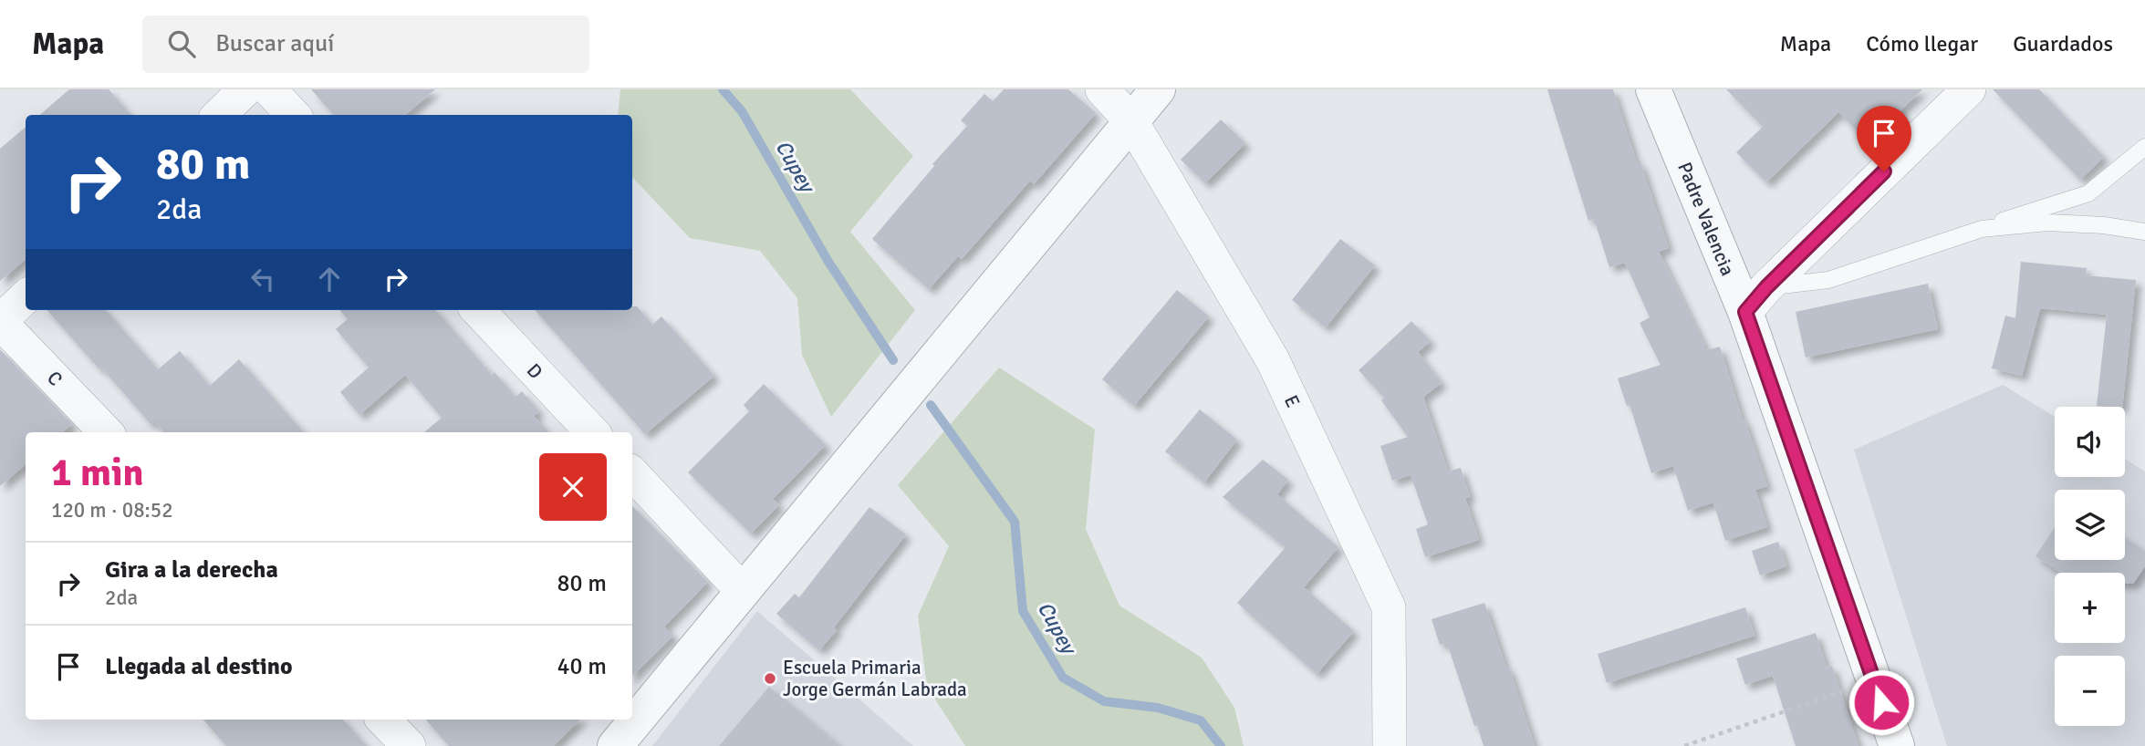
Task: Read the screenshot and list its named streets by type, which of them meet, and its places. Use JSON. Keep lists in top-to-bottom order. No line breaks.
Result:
{"streets":{"street":["Padre Valencia","D","C","E"]},"water":["Cupey"],"places":["Escuela Primaria Jorge Germán Labrada"],"page":{"header":"Mapa","search":"Buscar aquí","nav":["Mapa","Cómo llegar","Guardados"],"turn":["80 m","2da"],"map_buttons":["+","−"],"heading":["1 min","120 m · 08:52"],"list":[{"name":"Gira a la derecha","note":"2da","value":"80 m"},{"name":"Llegada al destino","value":"40 m"}]}}
